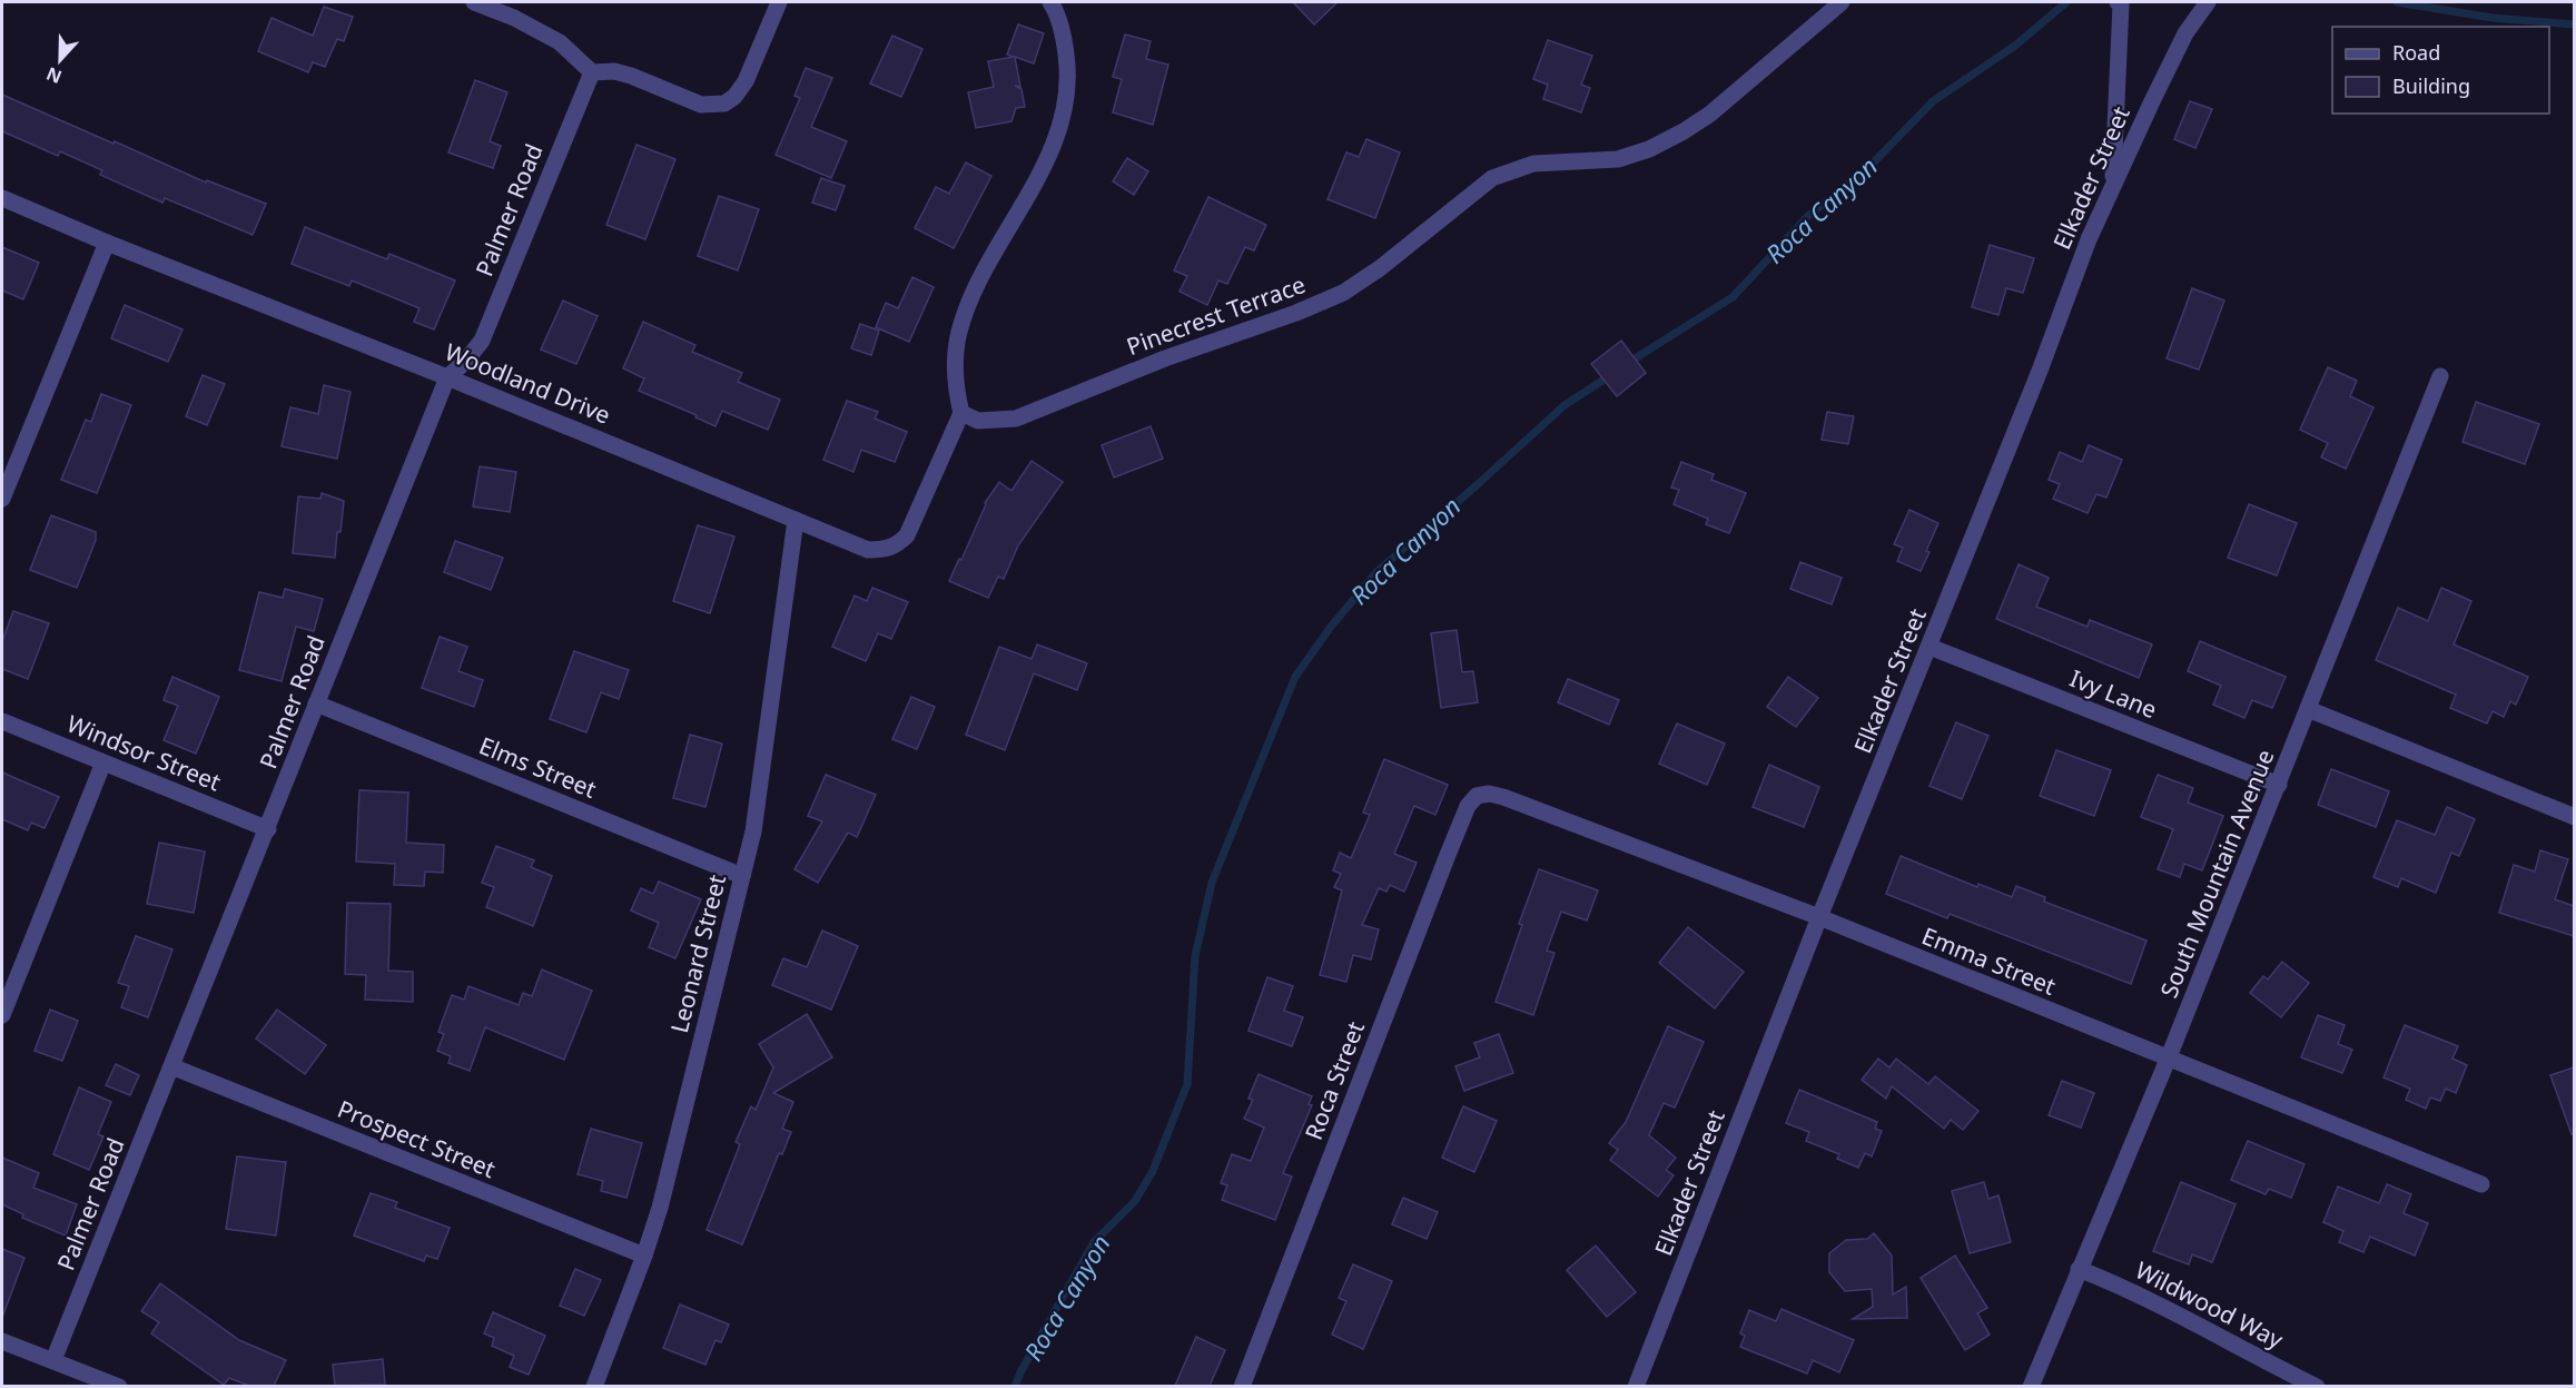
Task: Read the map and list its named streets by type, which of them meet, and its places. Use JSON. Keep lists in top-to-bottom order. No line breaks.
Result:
{"streets":{"street":["Elkader Street","Palmer Road","Pinecrest Terrace","Woodland Drive","Ivy Lane","Windsor Street","Elms Street","South Mountain Avenue","Leonard Street","Emma Street","Roca Street","Prospect Street","Wildwood Way"]},"crossings":[["Elkader Street","Ivy Lane"],["Elkader Street","Emma Street"],["Palmer Road","Woodland Drive"],["Palmer Road","Windsor Street"],["Palmer Road","Elms Street"],["Palmer Road","Prospect Street"],["Pinecrest Terrace","Woodland Drive"],["Woodland Drive","Leonard Street"],["Ivy Lane","South Mountain Avenue"],["Elms Street","Leonard Street"],["South Mountain Avenue","Emma Street"],["South Mountain Avenue","Wildwood Way"],["Leonard Street","Prospect Street"],["Emma Street","Roca Street"]],"water":["Roca Canyon"],"legend":["Road","Building"],"north":"bottom"}
